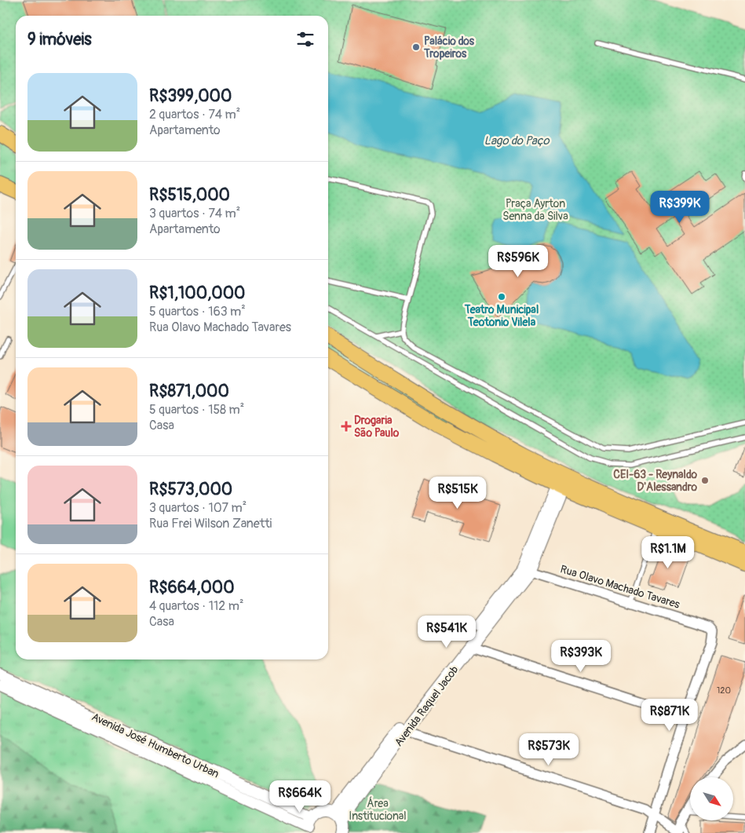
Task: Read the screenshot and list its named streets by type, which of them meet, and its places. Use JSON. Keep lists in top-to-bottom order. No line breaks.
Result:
{"streets":{"street":["Rua Olavo Machado Tavares","Avenida Raquel Jacob","Avenida José Humberto Urban"]},"crossings":[["Rua Olavo Machado Tavares","Avenida Raquel Jacob"]],"water":["Lago do Paço"],"parks":["Praça Ayrton Senna da Silva","Área Institucional"],"places":{"other":["Palácio dos Tropeiros","Teatro Municipal Teotonio Vilela","CEI-63 - Reynaldo D'Alessandro"],"health":["Drogaria São Paulo"]},"house_numbers":["120"],"north":"bottom right","page":{"heading":"9 imóveis","list":[{"name":"R$399,000","note":"2 quartos · 74 m² · Apartamento"},{"name":"R$515,000","note":"3 quartos · 74 m² · Apartamento"},{"name":"R$1,100,000","note":"5 quartos · 163 m² · Rua Olavo Machado Tavares"},{"name":"R$871,000","note":"5 quartos · 158 m² · Casa"},{"name":"R$573,000","note":"3 quartos · 107 m² · Rua Frei Wilson Zanetti"},{"name":"R$664,000","note":"4 quartos · 112 m² · Casa"}],"price":["R$399K","R$596K","R$515K","R$1.1M","R$541K","R$393K","R$871K","R$573K","R$664K"]}}
